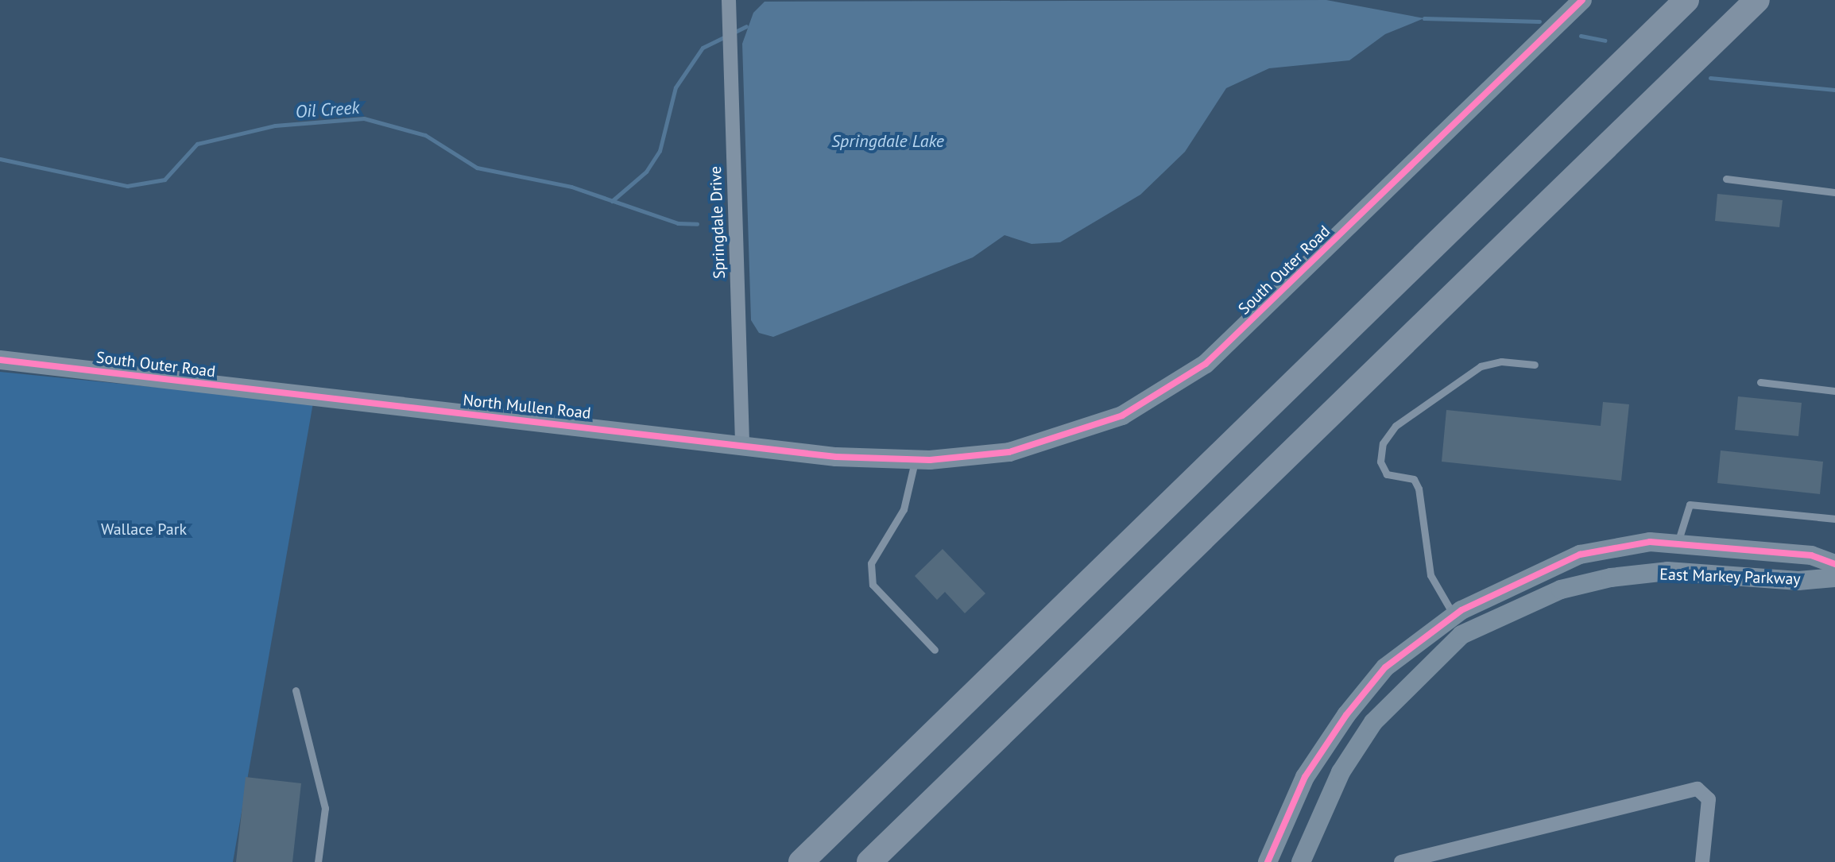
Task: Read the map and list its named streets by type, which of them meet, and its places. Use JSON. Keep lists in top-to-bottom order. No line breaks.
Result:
{"streets":{"street":["Springdale Drive","South Outer Road","North Mullen Road","East Markey Parkway"]},"crossings":[["Springdale Drive","North Mullen Road"],["South Outer Road","North Mullen Road"]],"water":["Oil Creek","Springdale Lake"],"parks":["Wallace Park"]}
